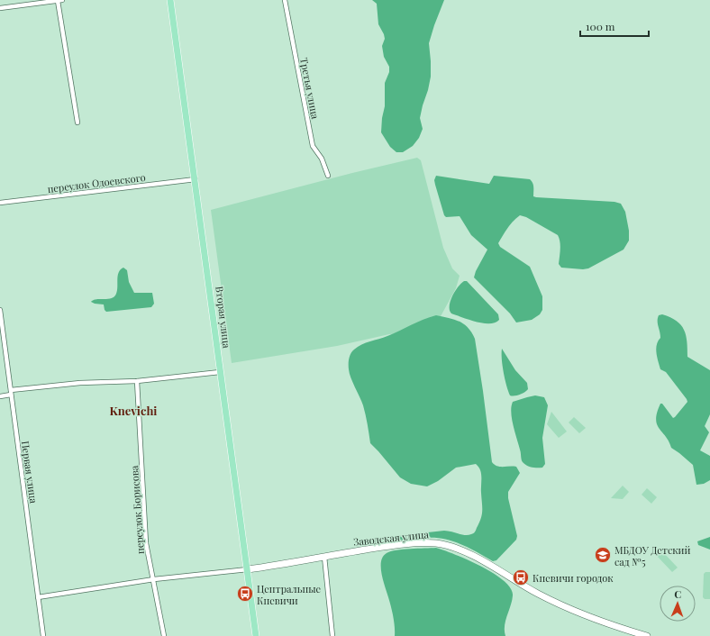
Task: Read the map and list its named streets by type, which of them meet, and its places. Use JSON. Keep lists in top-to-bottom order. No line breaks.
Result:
{"streets":{"main road":["Вторая улица"],"street":["Третья улица","переулок Одоевского","Первая улица","переулок Борисова","Заводская улица"]},"crossings":[["переулок Одоевского","Вторая улица"],["Вторая улица","Заводская улица"]],"districts":["Knevichi"],"places":{"school or university":["МБДОУ Детский сад №5"],"bus stop":["Кневичи городок","Центральные Кневичи"]},"scale_bar":"100 m","north":"top"}
